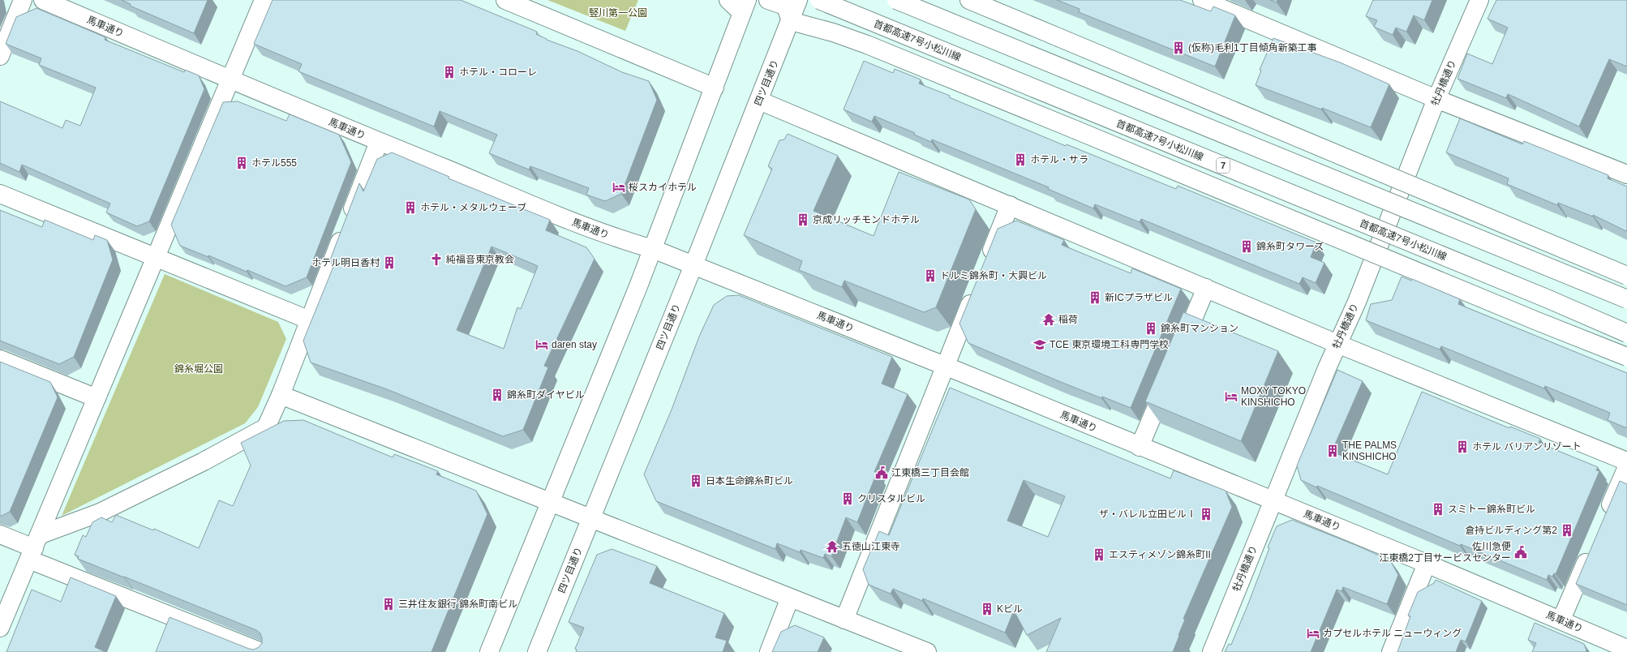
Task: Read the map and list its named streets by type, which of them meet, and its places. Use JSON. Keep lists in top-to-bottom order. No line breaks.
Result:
{"streets":{"main road":["馬車通り","首都高速7号小松川線","四ツ目通り","牡丹橋通り","7"]},"crossings":[["馬車通り","四ツ目通り"],["馬車通り","牡丹橋通り"]],"parks":["竪川第一公園","錦糸堀公園"],"places":{"building":["(仮称)毛利1丁目傾角新築工事","ホテル・コローレ","ホテル・サラ","ホテル555","ホテル・メタルウェーブ","京成リッチモンドホテル","錦糸町タワーズ","ホテル明日香村","ドルミ錦糸町・大興ビル","新ICプラザビル","錦糸町マンション","錦糸町ダイヤビル","ホテル バリアンリゾート","THE PALMS KINSHICHO","日本生命錦糸町ビル","クリスタルビル","スミトー錦糸町ビル","ザ・バレル立田ビルⅠ","倉持ビルディング第2","エスティメゾン錦糸町II","三井住友銀行 錦糸町南ビル","Kビル"],"hotel":["桜スカイホテル","daren stay","MOXY TOKYO KINSHICHO","カプセルホテル ニューウィング"],"church":["純福音東京教会"],"temple":["稲荷","五徳山江東寺"],"school or university":["TCE 東京環境工科専門学校"],"public building":["江東橋三丁目会館","佐川急便 江東橋2丁目サービスセンター"]}}
